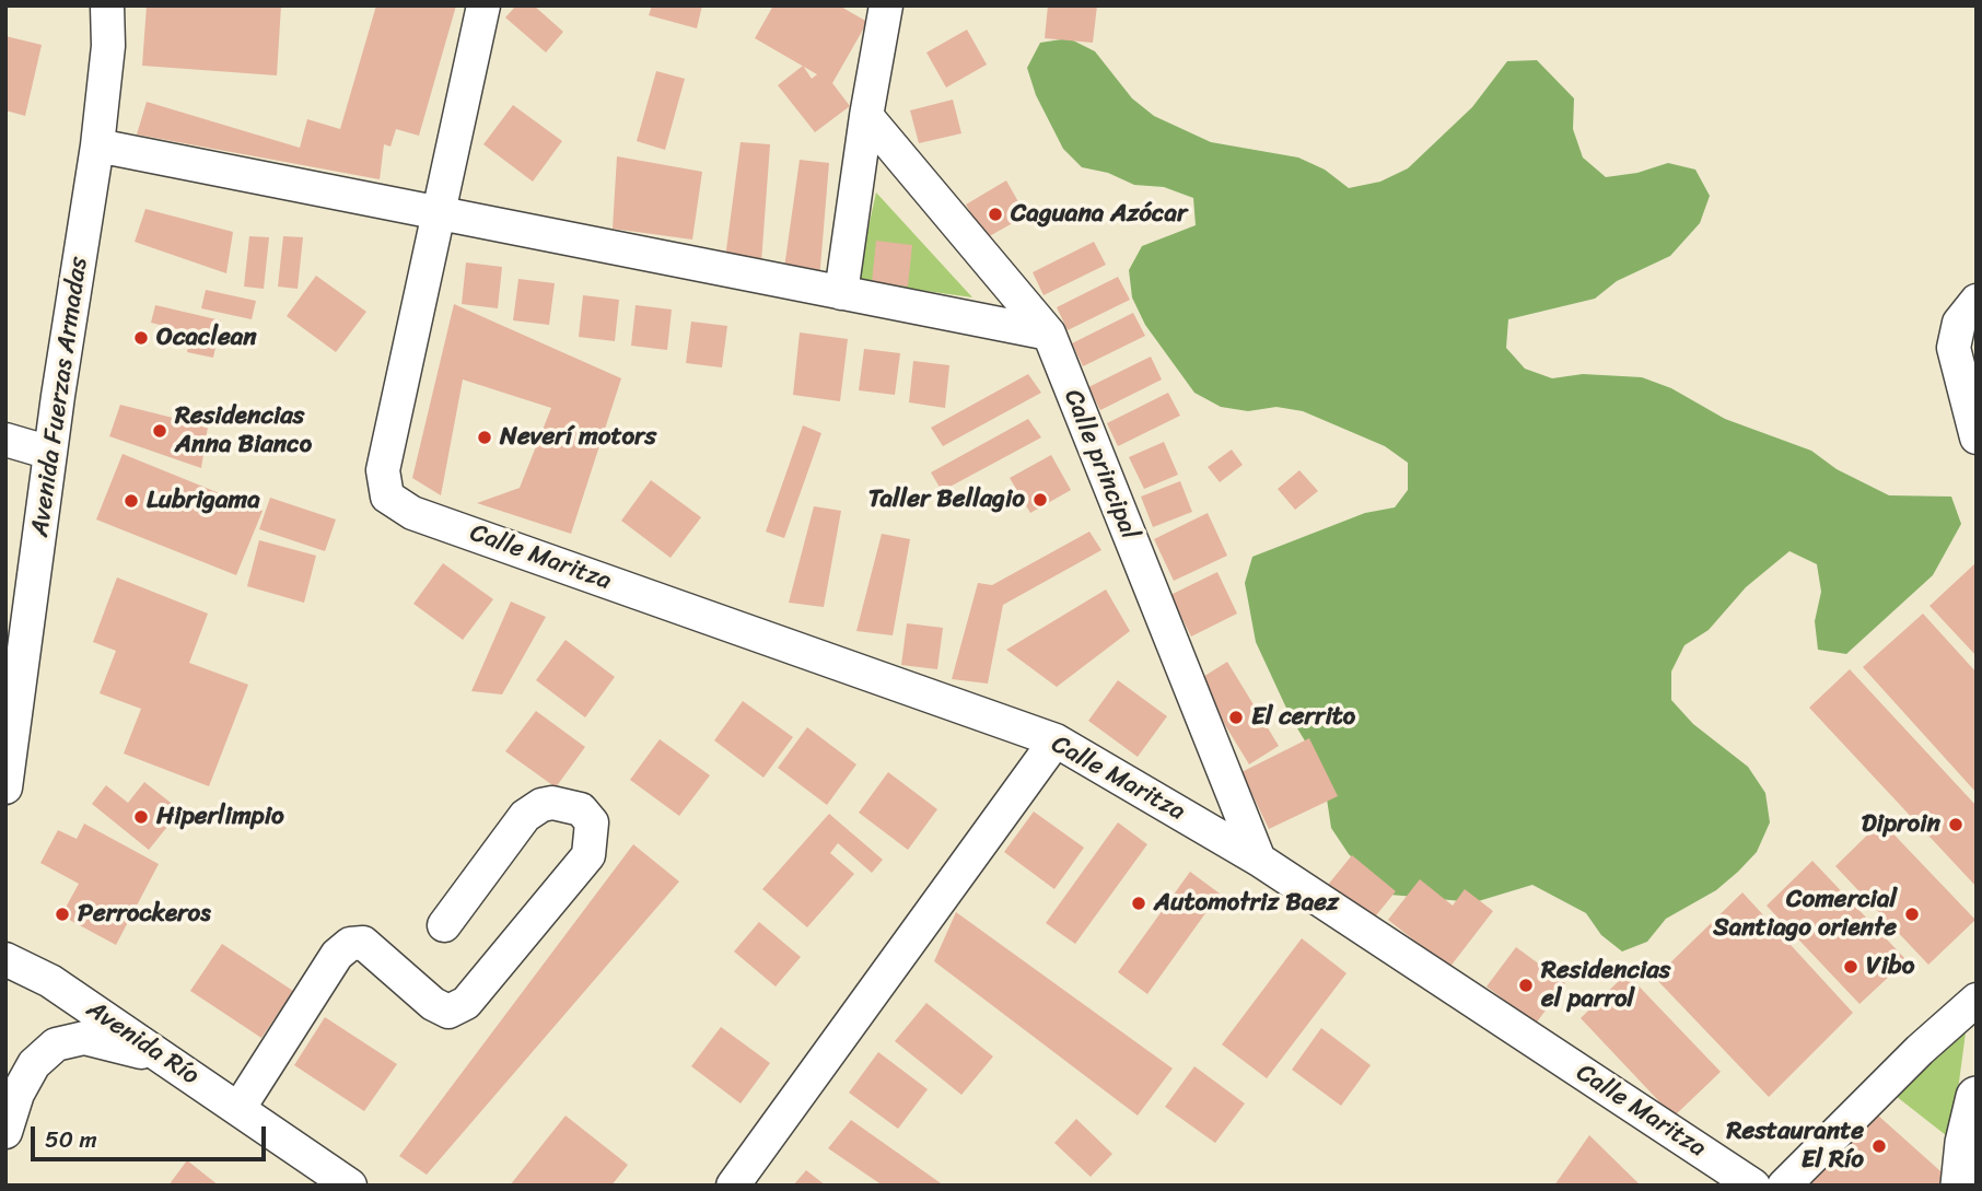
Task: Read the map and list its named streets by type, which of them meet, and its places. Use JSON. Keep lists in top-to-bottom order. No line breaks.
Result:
{"streets":{"street":["Avenida Fuerzas Armadas","Calle principal","Calle Maritza","Avenida Río"]},"crossings":[["Calle principal","Calle Maritza"]],"places":["Caguana Azócar","Ocaclean","Residencias Anna Bianco","Neverí motors","Taller Bellagio","Lubrigama","El cerrito","Hiperlimpio","Diproin","Automotriz Baez","Perrockeros","Comercial Santiago oriente","Vibo","Residencias el parrol","Restaurante El Río"],"scale_bar":"50 m"}
